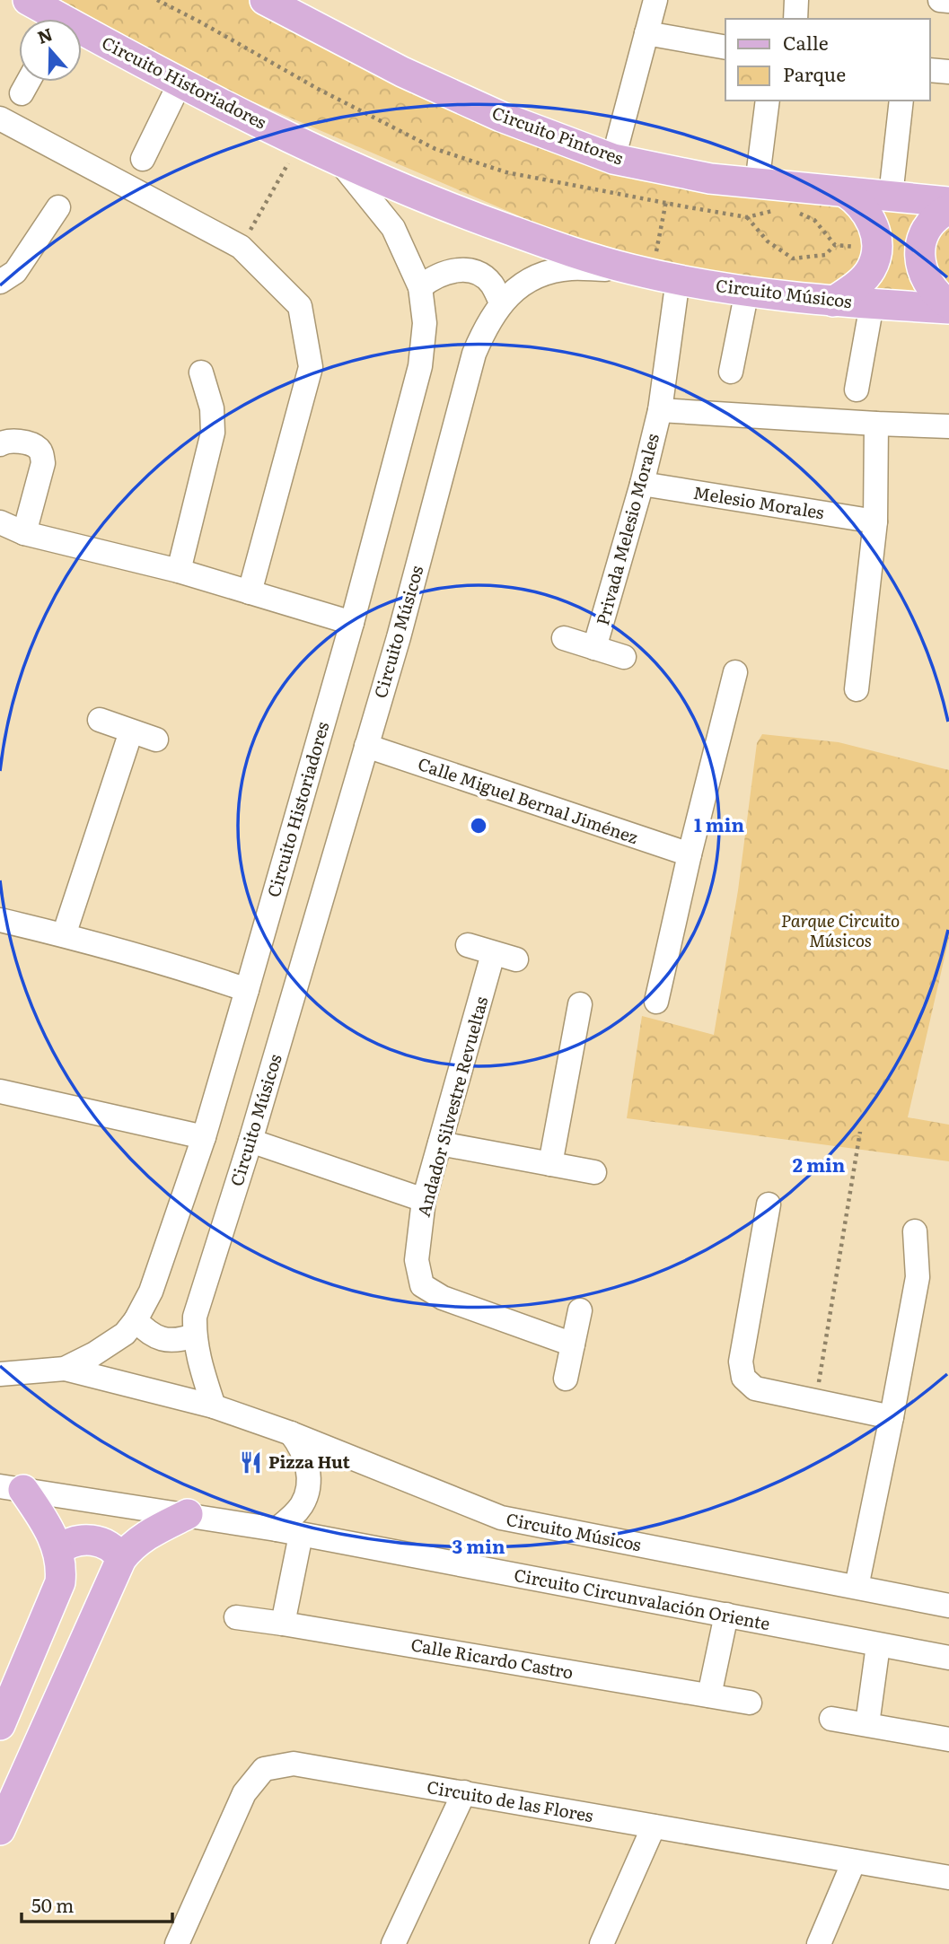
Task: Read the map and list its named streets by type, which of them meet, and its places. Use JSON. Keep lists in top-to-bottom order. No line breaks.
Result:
{"streets":{"main road":["Circuito Historiadores","Circuito Pintores","Circuito Músicos"],"street":["Melesio Morales","Privada Melesio Morales","Calle Miguel Bernal Jiménez","Andador Silvestre Revueltas","Circuito Circunvalación Oriente","Calle Ricardo Castro","Circuito de las Flores"]},"crossings":[["Circuito Historiadores","Circuito Músicos"],["Circuito Historiadores","Privada Melesio Morales"],["Circuito Músicos","Privada Melesio Morales"],["Circuito Músicos","Calle Miguel Bernal Jiménez"],["Melesio Morales","Privada Melesio Morales"]],"parks":["Parque Circuito Músicos"],"places":{"restaurant":["Pizza Hut"]},"legend":["Calle","Parque"],"scale_bar":"50 m","north":"top","rings":["1 min","2 min","3 min"]}
